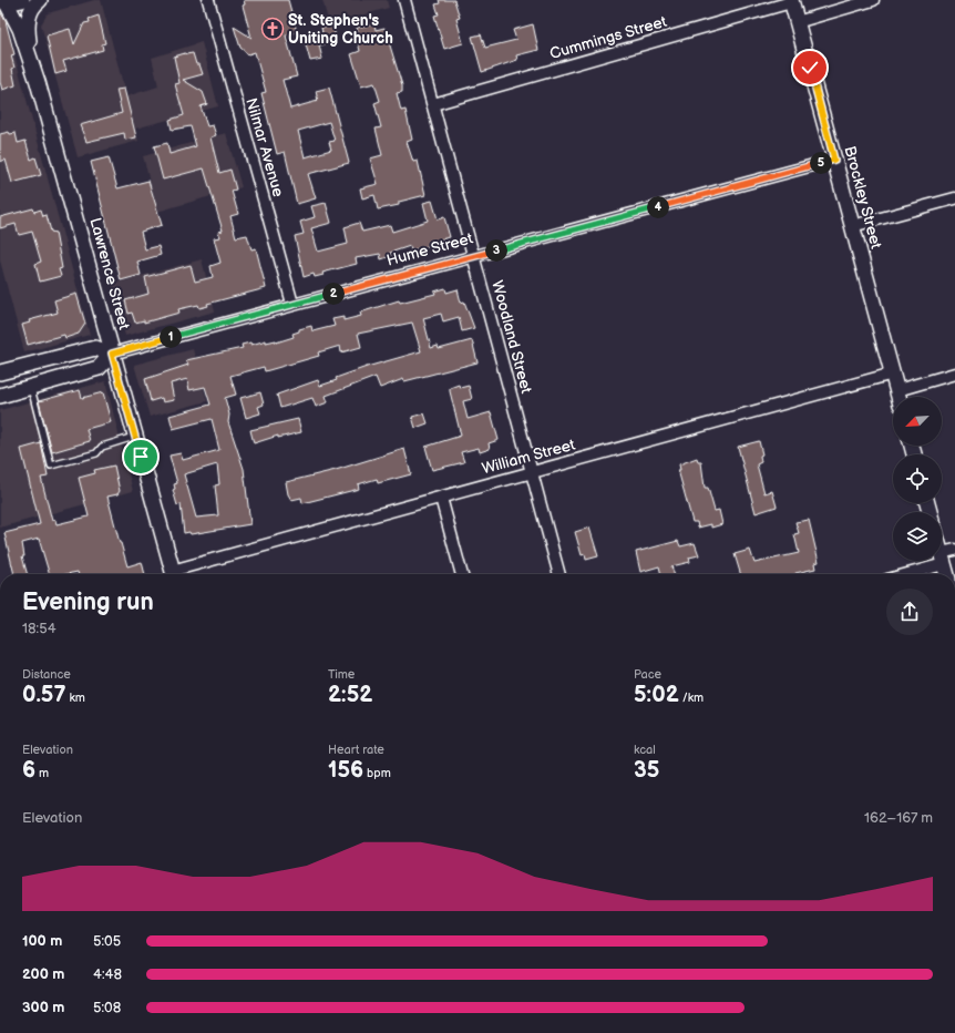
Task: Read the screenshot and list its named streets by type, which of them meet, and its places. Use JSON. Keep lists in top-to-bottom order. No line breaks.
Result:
{"streets":{"main road":["Brockley Street","Hume Street","Lawrence Street"],"street":["Cummings Street","Nilmar Avenue","Woodland Street","William Street"]},"crossings":[["Cummings Street","Brockley Street"],["Cummings Street","Woodland Street"],["Nilmar Avenue","Hume Street"],["Brockley Street","Hume Street"],["Brockley Street","William Street"],["Hume Street","Lawrence Street"],["Hume Street","Woodland Street"],["Woodland Street","William Street"]],"places":{"church":["St. Stephen's Uniting Church"]},"north":"bottom left","page":{"pins":["5","4","3","2","1"],"heading":["Evening run","18:54"],"stats":[["Distance","0.57 km"],["Time","2:52"],["Pace","5:02 /km"],["Elevation","6 m"],["Heart rate","156 bpm"],["kcal","35"]],"chart":["Elevation","162–167 m"],"list":[{"name":"100 m","note":"5:05"},{"name":"200 m","note":"4:48"},{"name":"300 m","note":"5:08"}]}}
